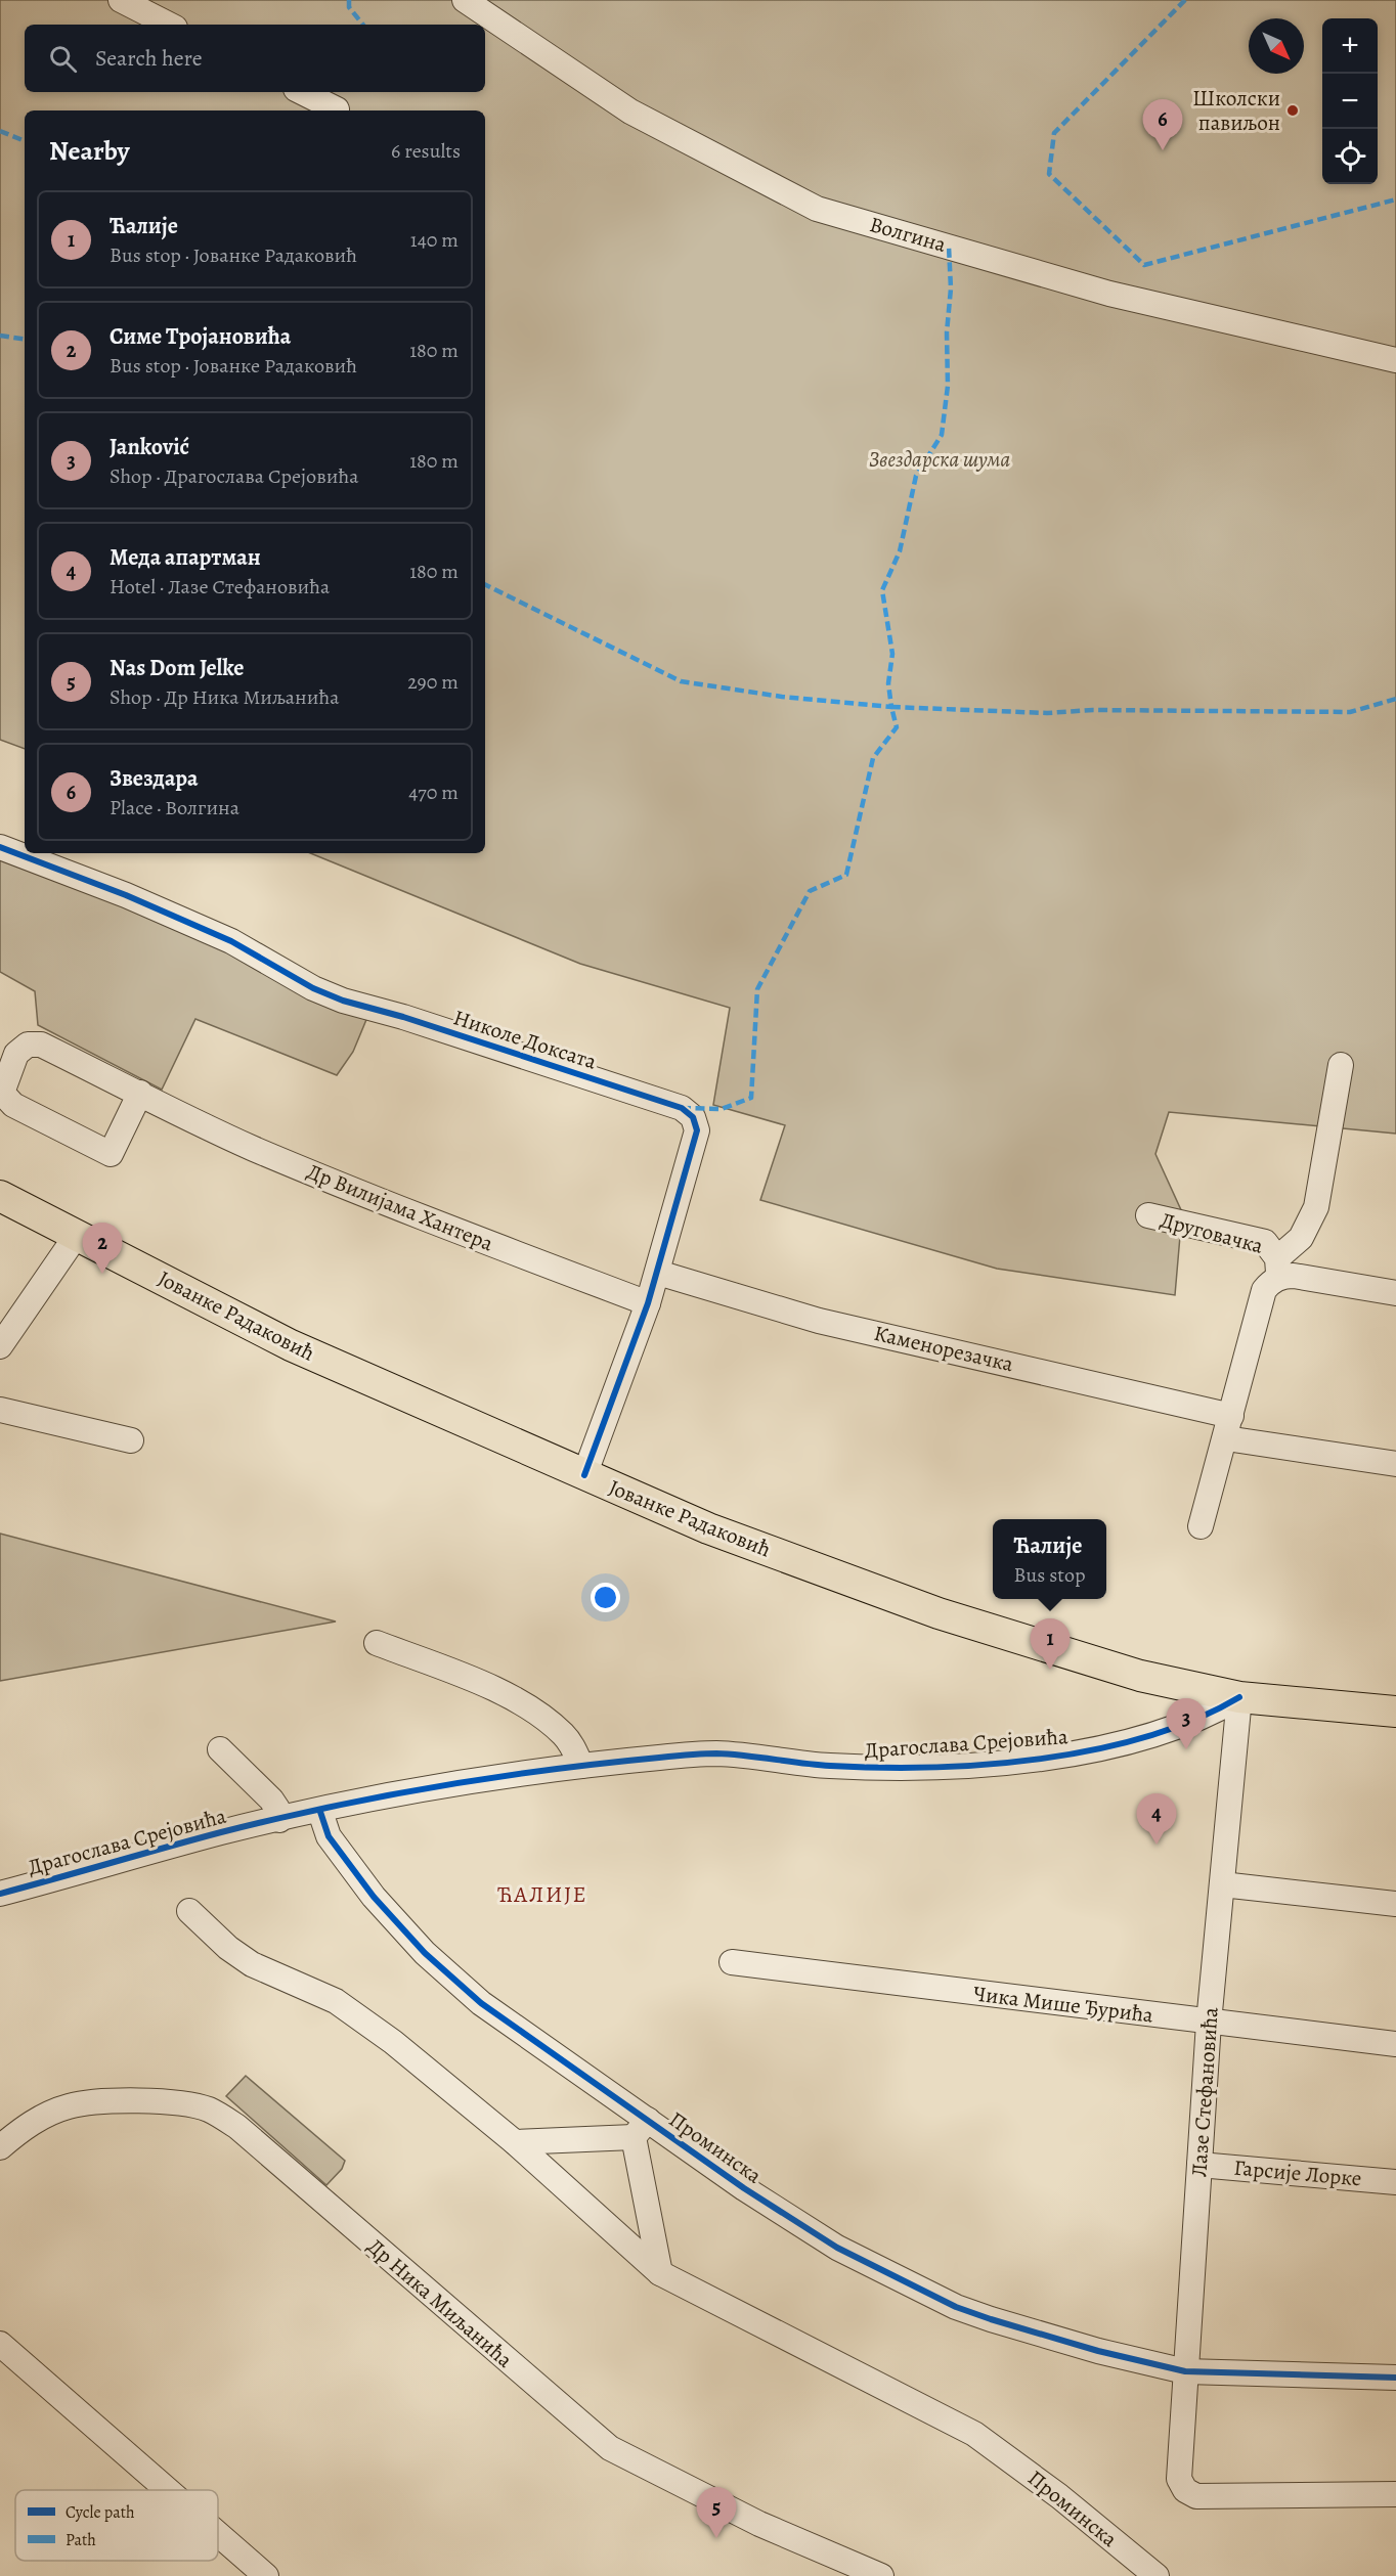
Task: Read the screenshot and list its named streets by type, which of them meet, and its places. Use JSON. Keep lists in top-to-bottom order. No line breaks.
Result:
{"streets":{"main road":["Јованке Радаковић"],"street":["Волгина","Николе Доксата","Др Вилијама Хантера","Друговачка","Каменорезачка","Драгослава Срејовића","Чика Мише Ђурића","Лазе Стефановића","Проминска","Гарсије Лорке","Др Ника Миљанића"]},"crossings":[["Николе Доксата","Др Вилијама Хантера"],["Николе Доксата","Јованке Радаковић"],["Николе Доксата","Каменорезачка"],["Јованке Радаковић","Драгослава Срејовића"],["Јованке Радаковић","Лазе Стефановића"],["Драгослава Срејовића","Лазе Стефановића"],["Драгослава Срејовића","Проминска"],["Чика Мише Ђурића","Лазе Стефановића"],["Лазе Стефановића","Проминска"],["Лазе Стефановића","Гарсије Лорке"]],"districts":["ЋАЛИЈЕ"],"parks":["Звездарска шума"],"places":["Школски павиљон"],"legend":["Cycle path","Path"],"north":"bottom right","page":{"map_buttons":["+","−"],"search":"Search here","pins":["6","2","1","3","4","5"],"heading":["Nearby","6 results"],"list":[{"mark":"1","name":"Ћалије","note":"Bus stop · Јованке Радаковић","value":"140 m"},{"mark":"2","name":"Симе Тројановића","note":"Bus stop · Јованке Радаковић","value":"180 m"},{"mark":"3","name":"Janković","note":"Shop · Драгослава Срејовића","value":"180 m"},{"mark":"4","name":"Меда апартман","note":"Hotel · Лазе Стефановића","value":"180 m"},{"mark":"5","name":"Nas Dom Jelke","note":"Shop · Др Ника Миљанића","value":"290 m"},{"mark":"6","name":"Звездара","note":"Place · Волгина","value":"470 m"}],"popup":["Ћалије","Bus stop"]}}
